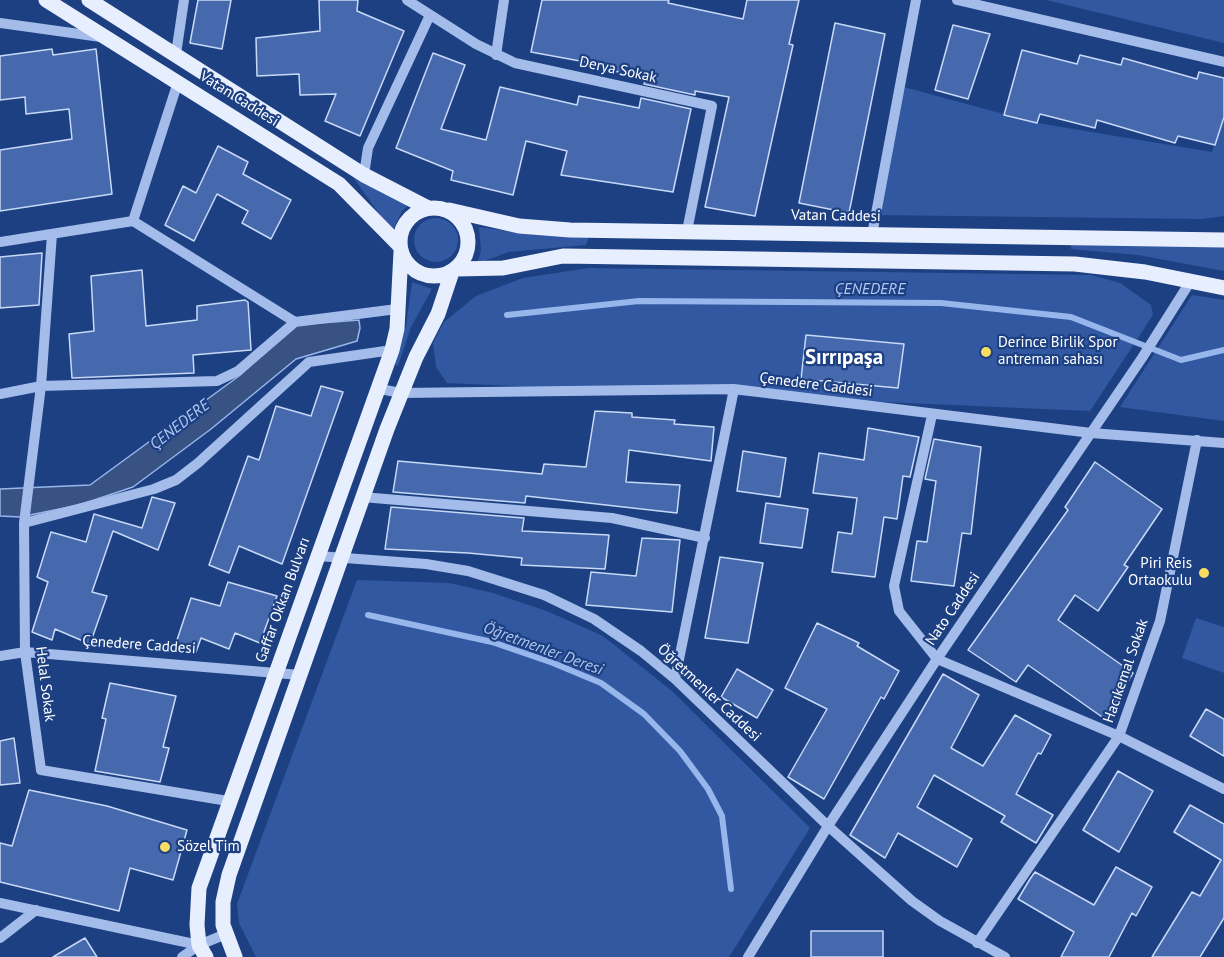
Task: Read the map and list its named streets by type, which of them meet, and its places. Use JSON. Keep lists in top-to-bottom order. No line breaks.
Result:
{"streets":{"main road":["Vatan Caddesi","Gaffar Okkan Bulvarı"],"street":["Derya Sokak","Çenedere Caddesi","Nato Caddesi","Hacıkemal Sokak","Helal Sokak","Öğretmenler Caddesi"]},"crossings":[["Derya Sokak","Vatan Caddesi"],["Vatan Caddesi","Gaffar Okkan Bulvarı"],["Vatan Caddesi","Nato Caddesi"],["Çenedere Caddesi","Gaffar Okkan Bulvarı"],["Çenedere Caddesi","Nato Caddesi"],["Çenedere Caddesi","Hacıkemal Sokak"],["Çenedere Caddesi","Helal Sokak"],["Gaffar Okkan Bulvarı","Helal Sokak"],["Gaffar Okkan Bulvarı","Öğretmenler Caddesi"],["Nato Caddesi","Öğretmenler Caddesi"],["Hacıkemal Sokak","Öğretmenler Caddesi"]],"districts":["Sırrıpaşa"],"water":["ÇENEDERE","Öğretmenler Deresi"],"places":["Derince Birlik Spor antreman sahası","Piri Reis Ortaokulu","Sözel Tim"]}
